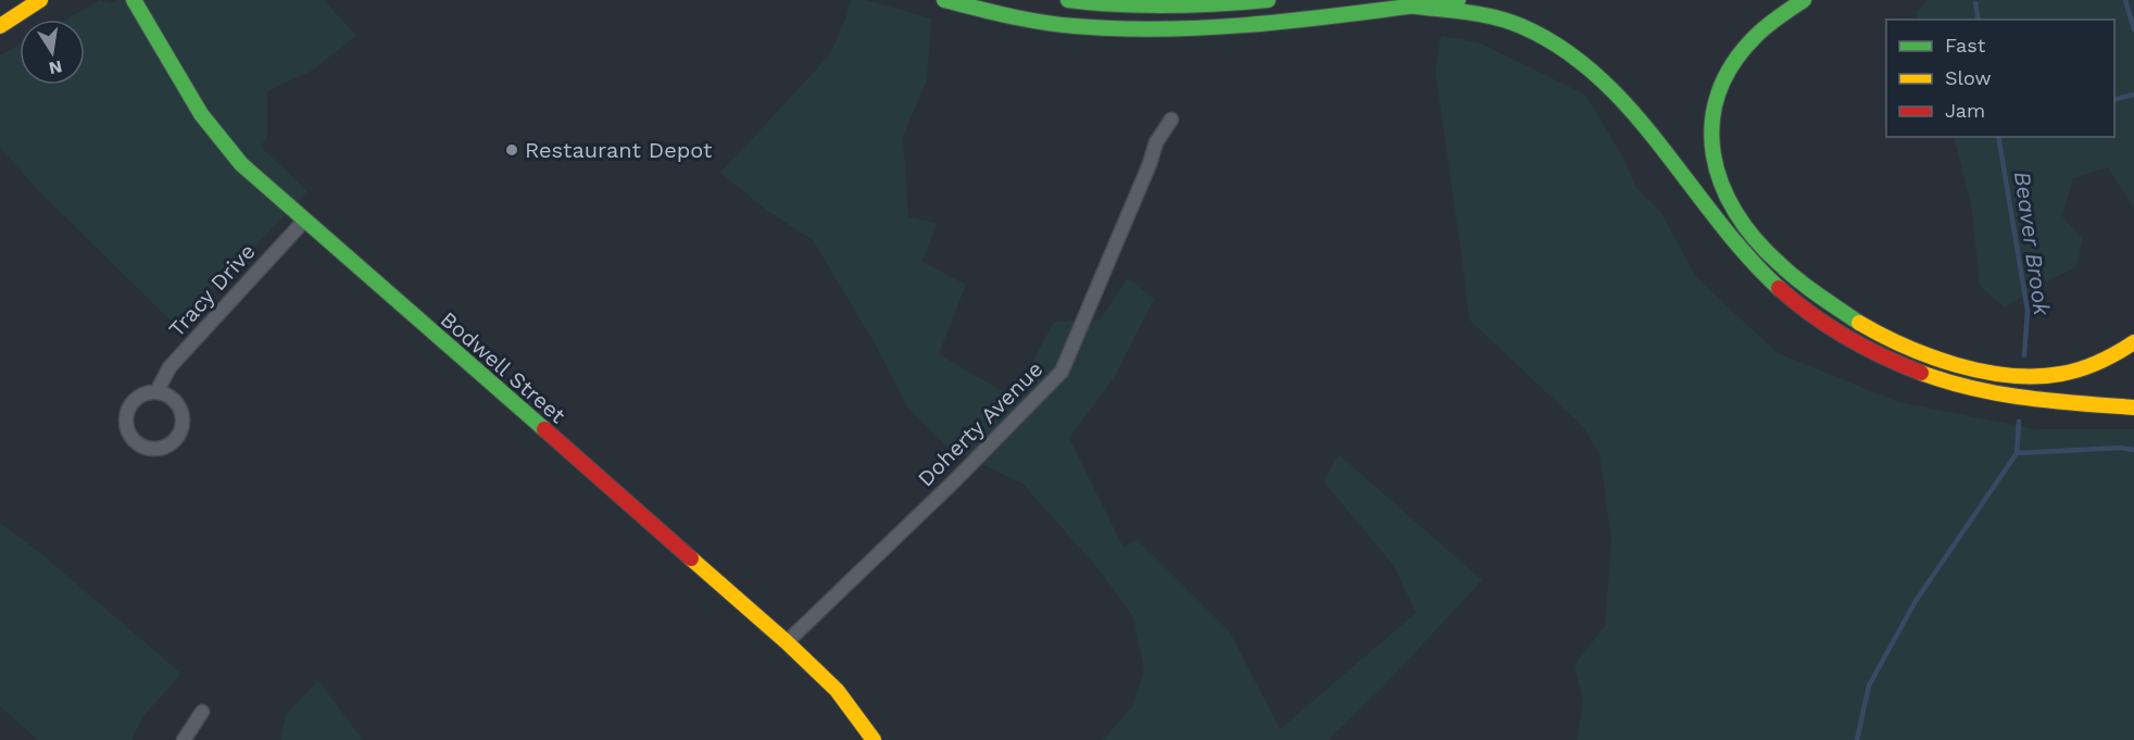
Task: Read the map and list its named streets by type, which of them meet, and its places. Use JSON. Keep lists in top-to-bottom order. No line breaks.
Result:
{"streets":{"main road":["Bodwell Street"],"street":["Tracy Drive","Doherty Avenue"]},"crossings":[["Tracy Drive","Bodwell Street"],["Bodwell Street","Doherty Avenue"]],"water":["Beaver Brook"],"places":["Restaurant Depot"],"legend":["Fast","Slow","Jam"],"north":"bottom"}
